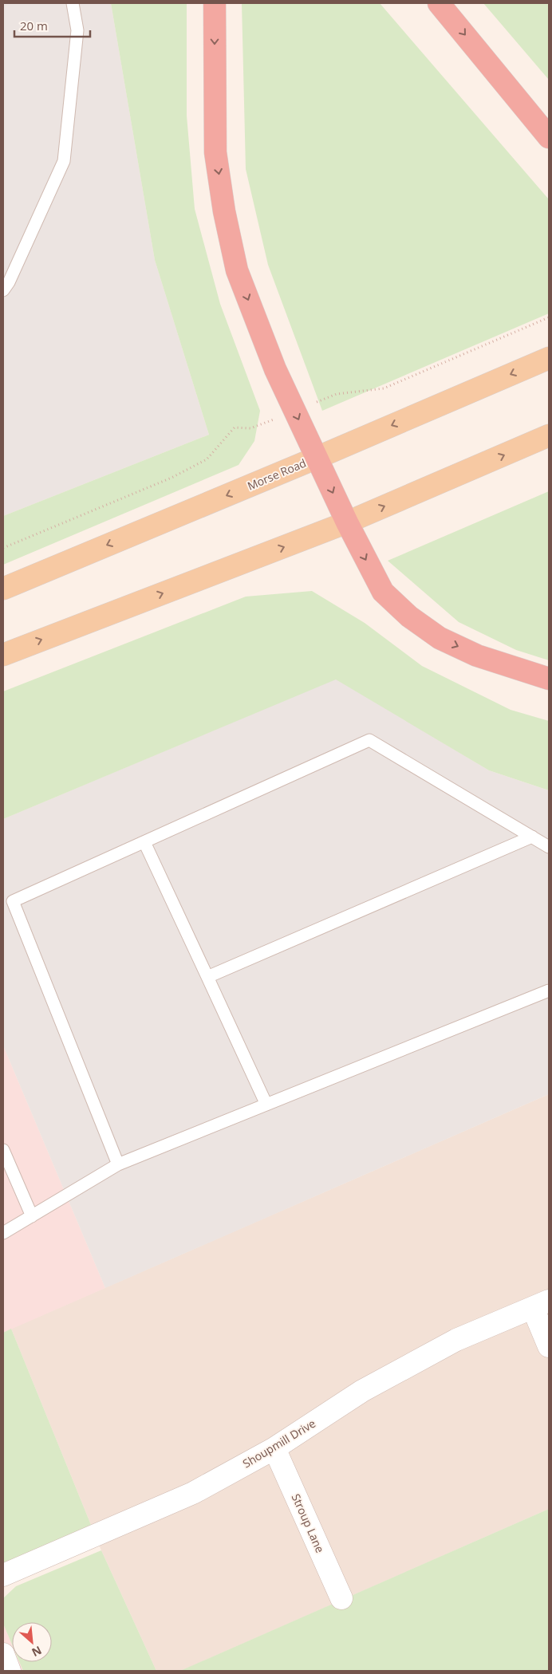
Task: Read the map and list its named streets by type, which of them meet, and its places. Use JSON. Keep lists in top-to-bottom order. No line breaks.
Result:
{"streets":{"main road":["Morse Road"],"street":["Shoupmill Drive","Stroup Lane"]},"crossings":[["Shoupmill Drive","Stroup Lane"]],"scale_bar":"20 m","north":"bottom right"}
